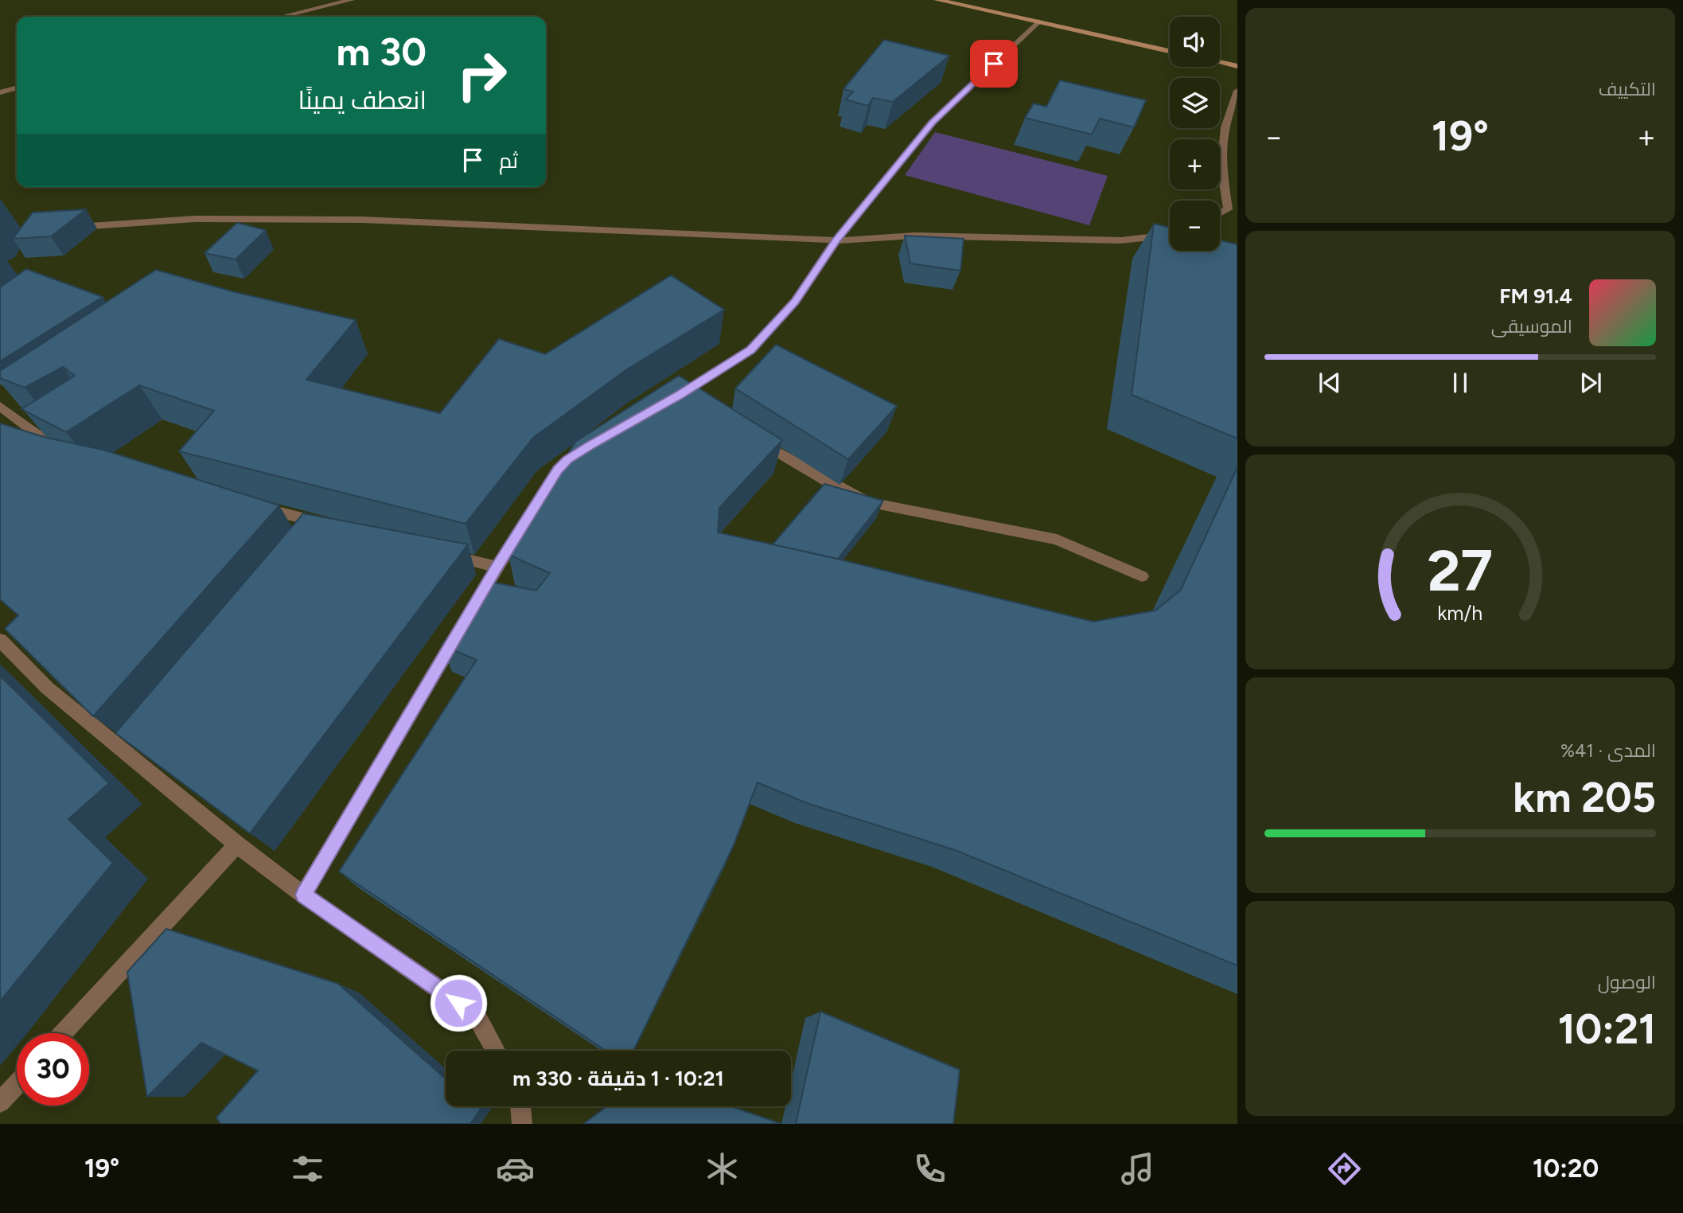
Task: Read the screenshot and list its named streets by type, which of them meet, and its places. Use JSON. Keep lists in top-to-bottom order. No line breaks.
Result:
{"page":{"tile":["التكييف",["المدى · 41%","205 km"],["الوصول","10:21"]],"map_buttons":["+","−"],"turn":["30 m","انعطف يمينًا"],"heat":["−","19°","+"],"then":"ثم","song":["91.4 FM","الموسيقى"],"limit":"30","trip":"10:21 · 1 دقيقة · 330 m","tabs":["10:20","19°"],"gauge":["27","km/h"]}}
